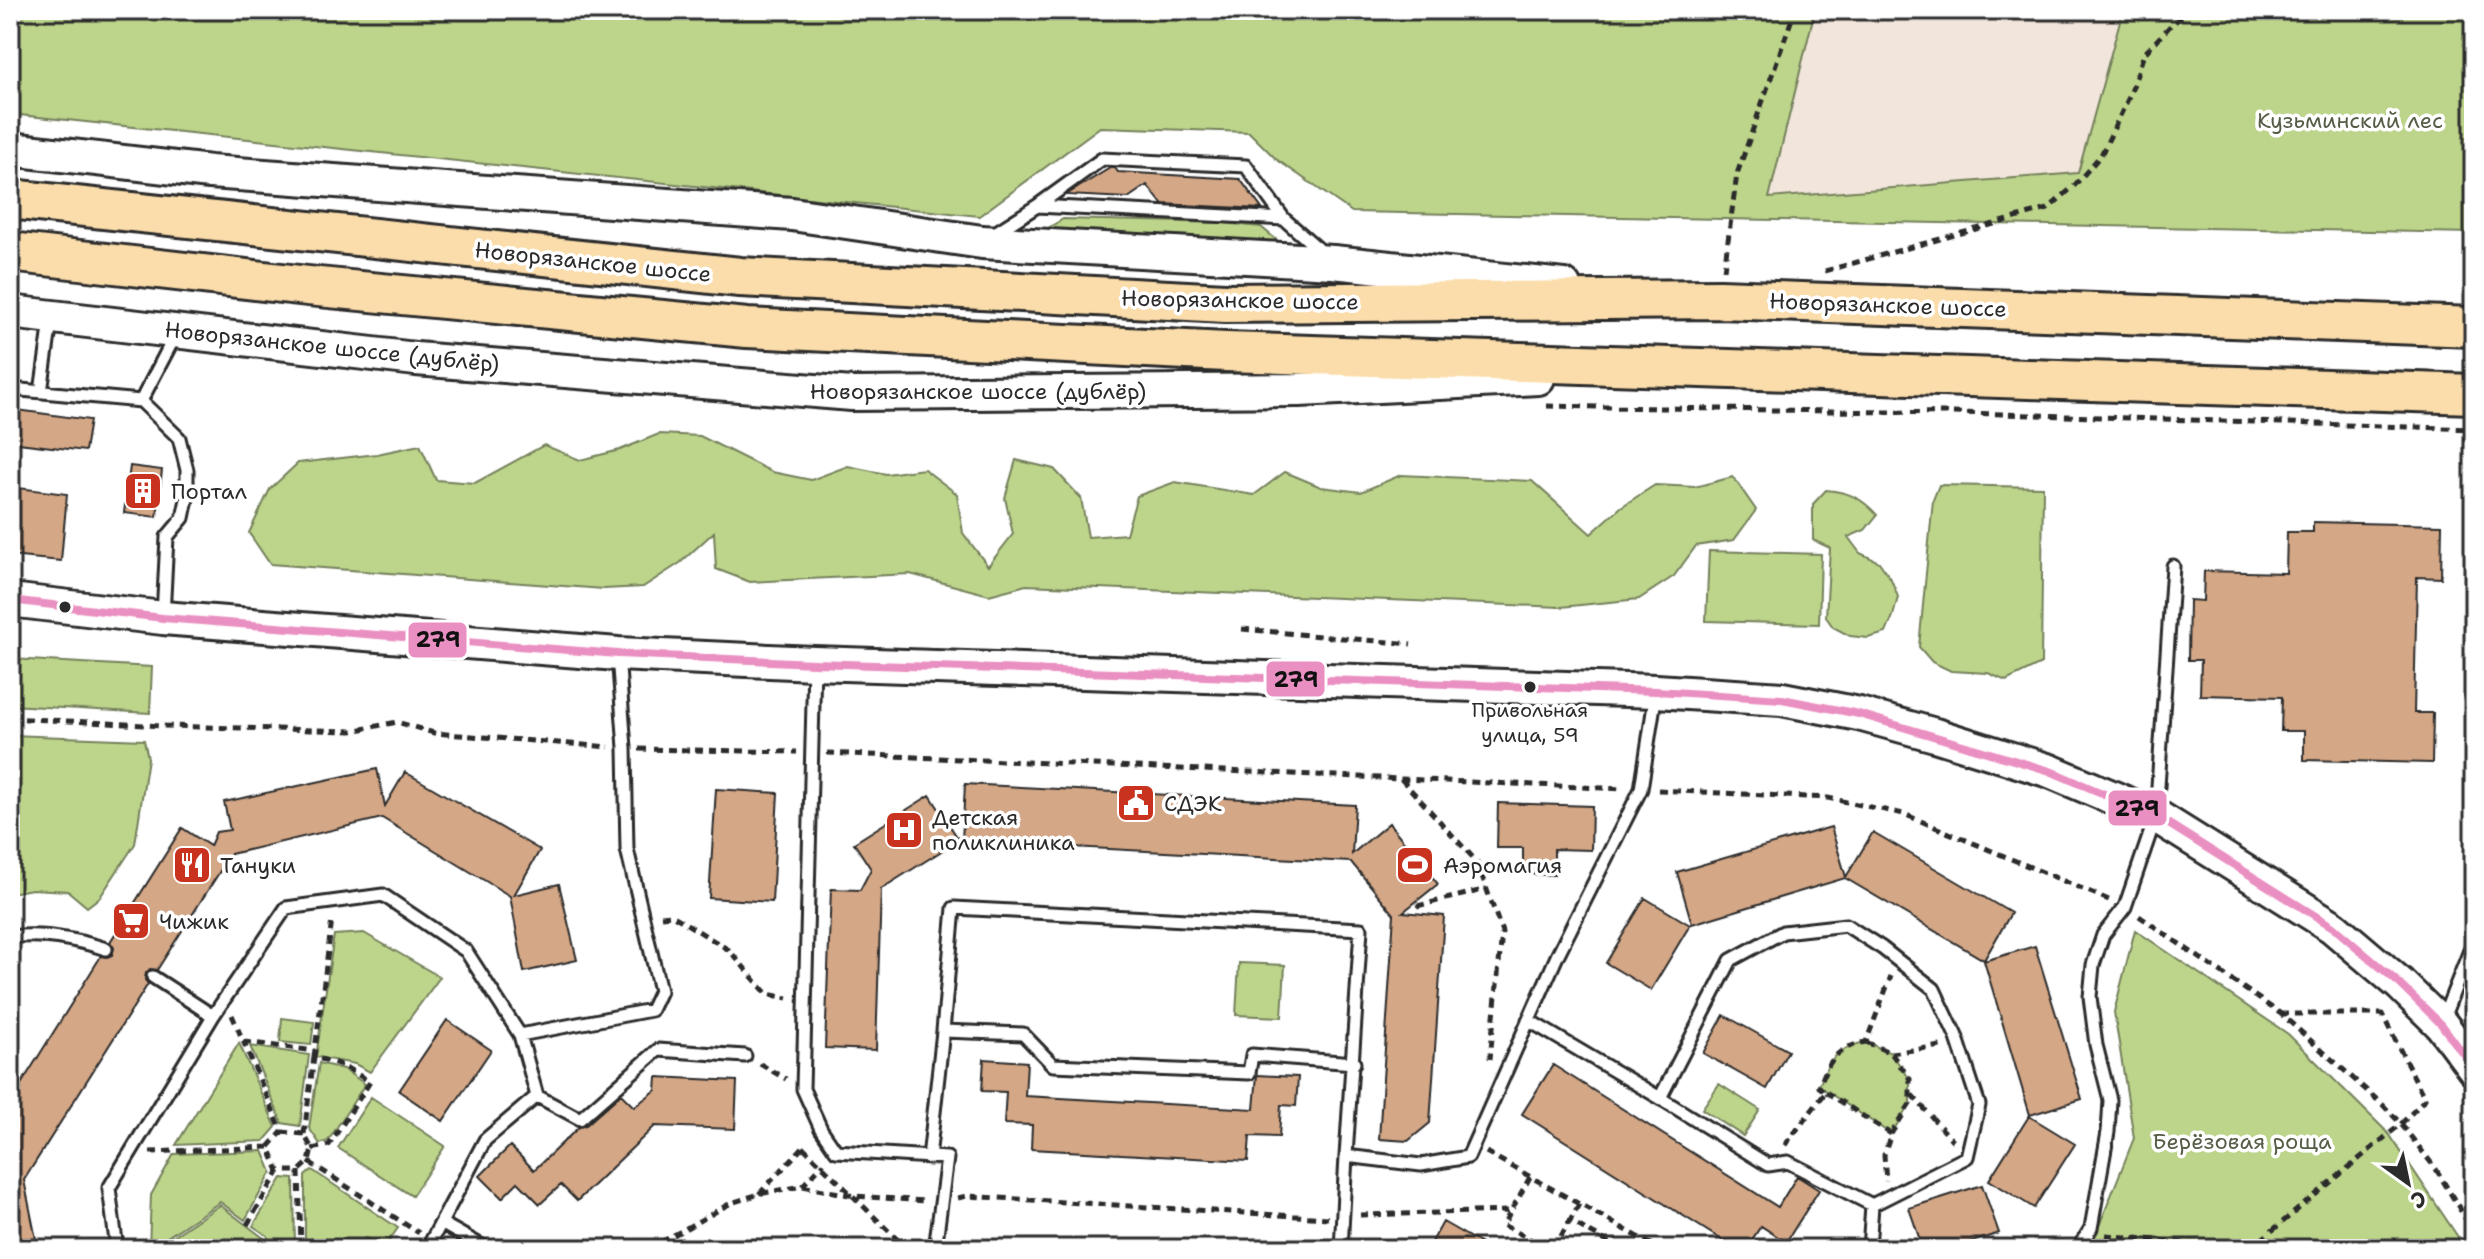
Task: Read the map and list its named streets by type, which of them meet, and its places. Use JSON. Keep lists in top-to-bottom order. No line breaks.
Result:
{"streets":{"highway":["Новорязанское шоссе"],"main road":["Новорязанское шоссе (дублёр)"]},"parks":["Кузьминский лес","Берёзовая роща"],"places":{"building":["Портал"],"other":["Привольная улица, 59"],"public building":["СДЭК"],"hospital":["Детская поликлиника"],"restaurant":["Тануки"],"sports":["Аэромагия"],"supermarket":["Чижик"]},"lines":["transit line 279"],"north":"bottom right"}
